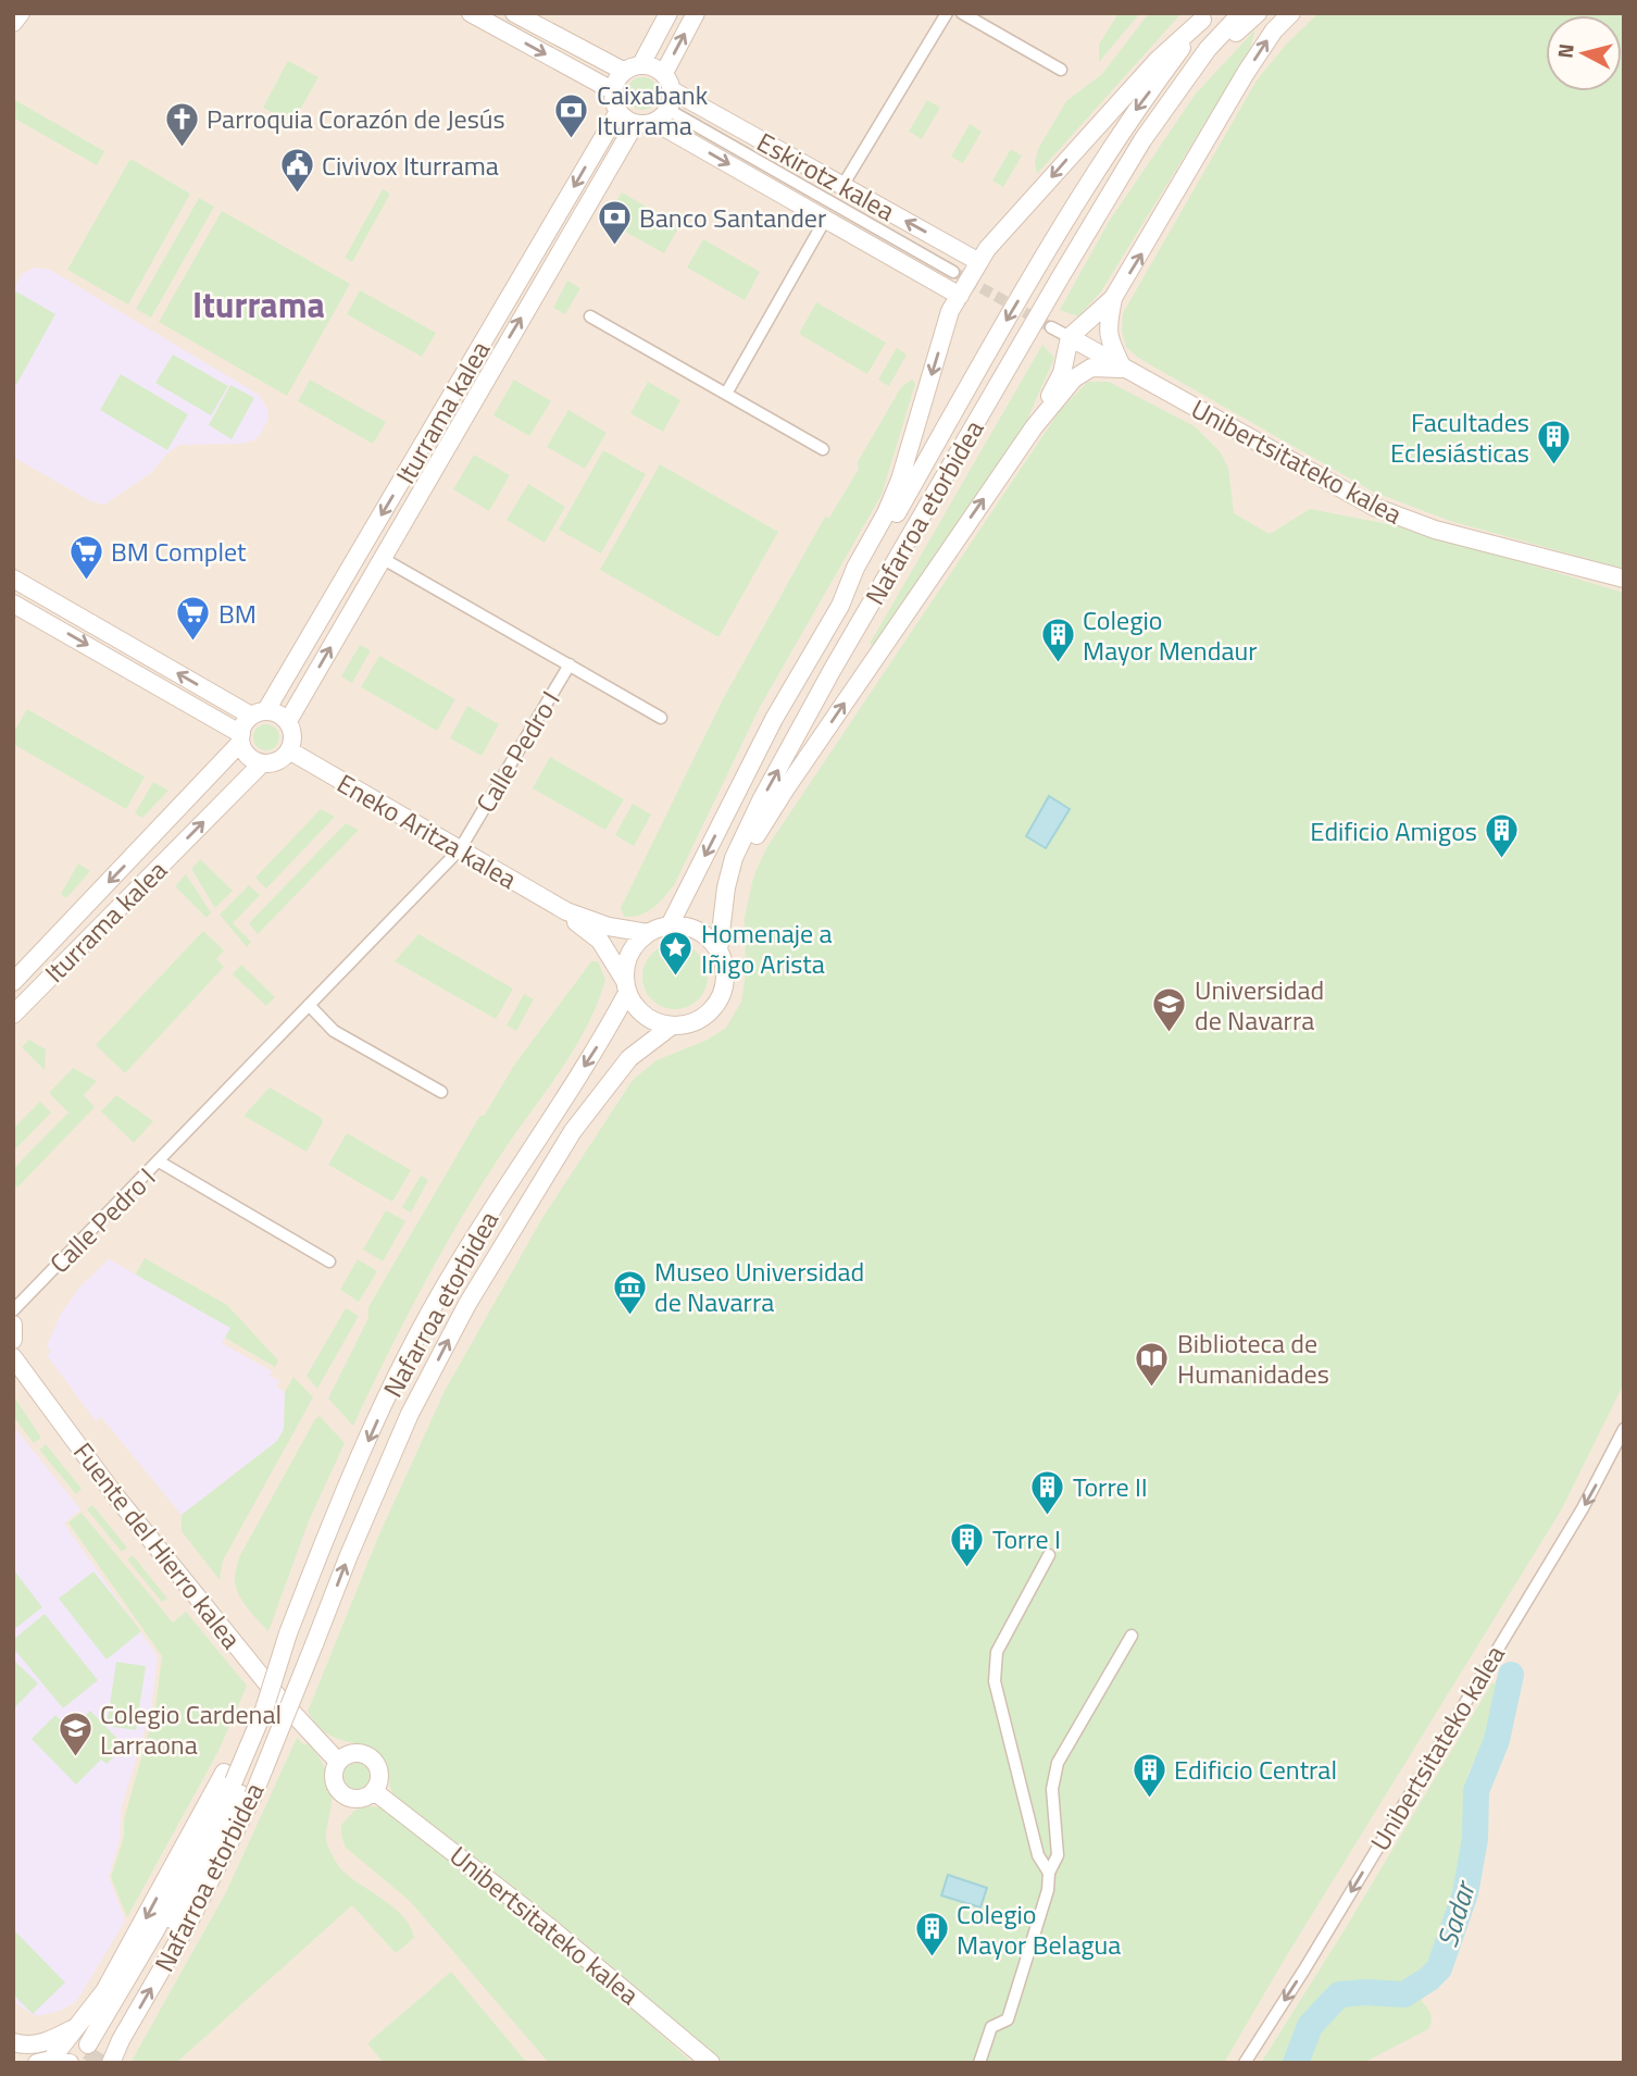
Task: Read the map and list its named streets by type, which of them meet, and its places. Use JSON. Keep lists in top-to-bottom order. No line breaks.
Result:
{"streets":{"main road":["Eskirotz kalea","Iturrama kalea","Unibertsitateko kalea","Nafarroa etorbidea","Eneko Aritza kalea","Fuente del Hierro kalea"],"street":["Calle Pedro I"]},"crossings":[["Eskirotz kalea","Iturrama kalea"],["Eskirotz kalea","Nafarroa etorbidea"],["Iturrama kalea","Calle Pedro I"],["Iturrama kalea","Eneko Aritza kalea"],["Unibertsitateko kalea","Fuente del Hierro kalea"],["Nafarroa etorbidea","Eneko Aritza kalea"],["Calle Pedro I","Eneko Aritza kalea"]],"one_way":["Unibertsitateko kalea"],"districts":["Iturrama"],"water":["Sadar"],"places":{"bank":["Caixabank Iturrama","Banco Santander"],"church":["Parroquia Corazón de Jesús"],"public building":["Civivox Iturrama"],"building":["Facultades Eclesiásticas","Colegio Mayor Mendaur","Edificio Amigos","Torre II","Torre I","Edificio Central","Colegio Mayor Belagua"],"supermarket":["BM Complet","BM"],"place":["Homenaje a Iñigo Arista"],"school or university":["Universidad de Navarra","Colegio Cardenal Larraona"],"museum":["Museo Universidad de Navarra"],"library":["Biblioteca de Humanidades"]},"north":"left"}
